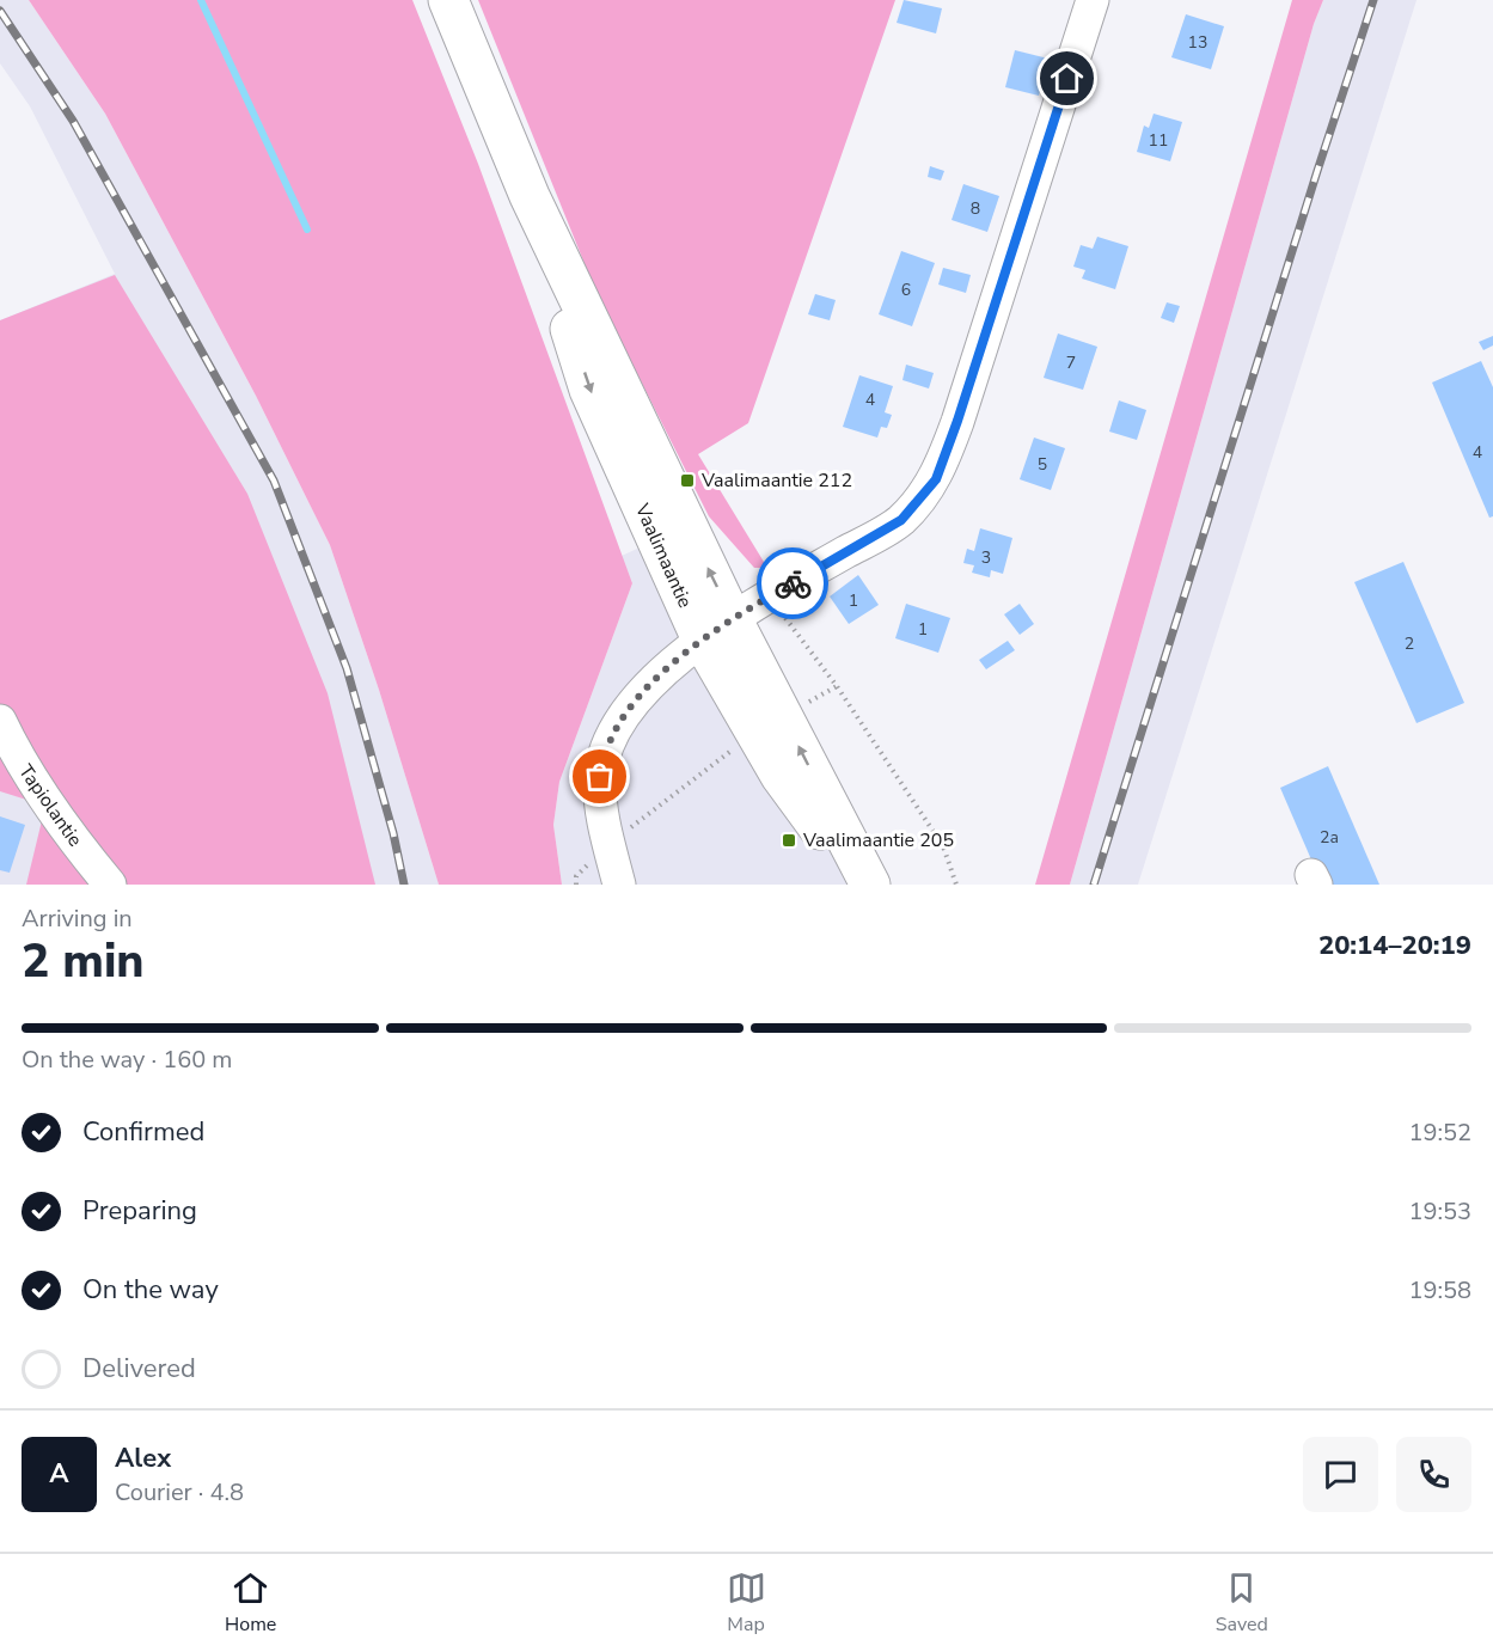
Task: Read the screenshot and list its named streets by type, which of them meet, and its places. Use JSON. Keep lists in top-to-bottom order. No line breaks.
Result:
{"streets":{"main road":["Vaalimaantie"],"street":["Tapiolantie"]},"places":{"transit":["Vaalimaantie 212","Vaalimaantie 205"]},"house_numbers":["13","11","8","6","7","4","4","5","3","1","1","2","2a"],"page":{"heading":["2 min","Arriving in","20:14–20:19"],"panel":["Alex","Courier · 4.8"],"bar":"On the way · 160 m","list":[["Confirmed","19:52"],["Preparing","19:53"],["On the way","19:58"],"Delivered"],"round":"A","tabs":["Home","Map","Saved"]}}
